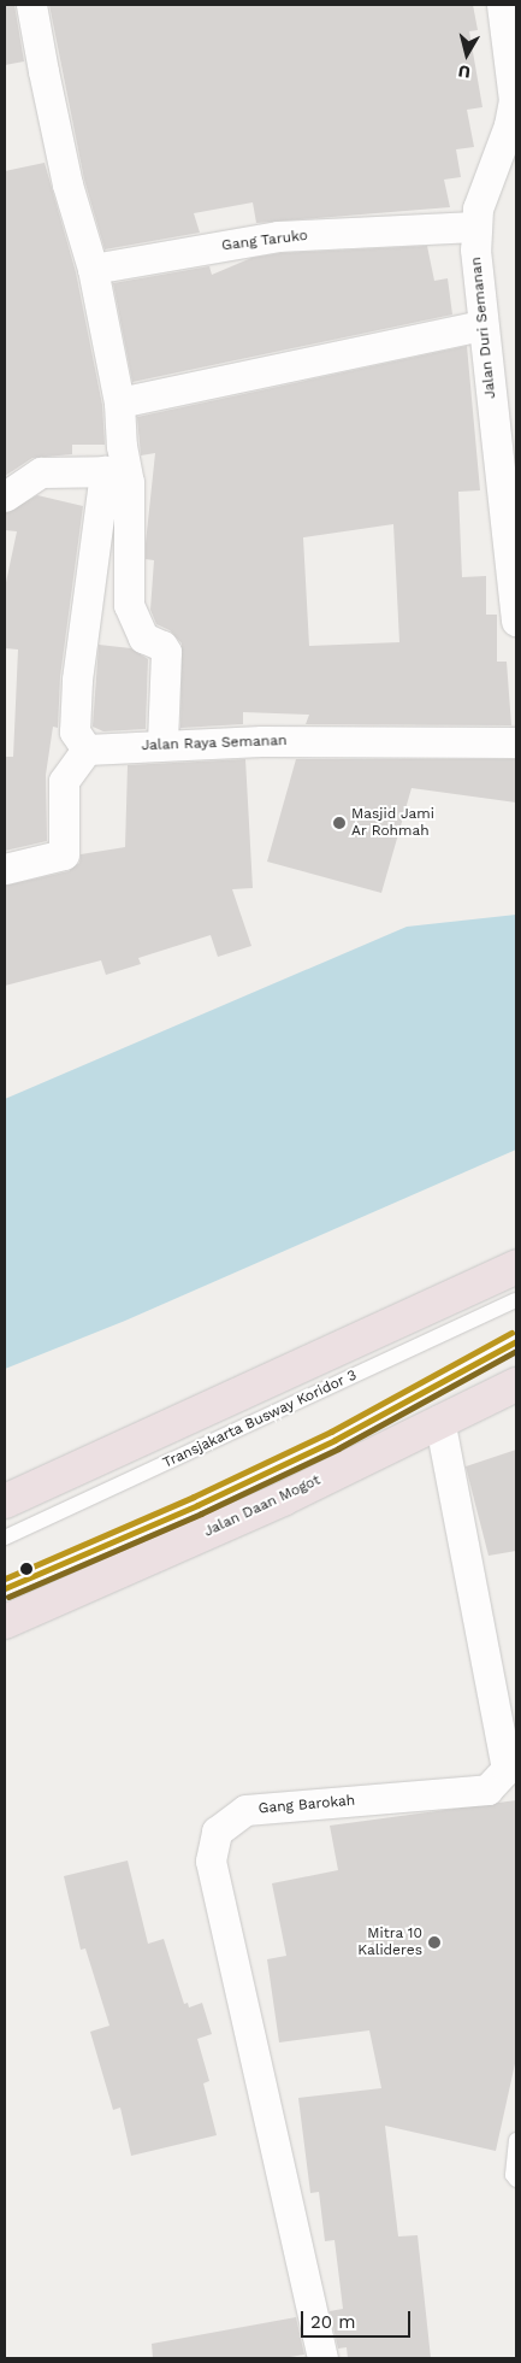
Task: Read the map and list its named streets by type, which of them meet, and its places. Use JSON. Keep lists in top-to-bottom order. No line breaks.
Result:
{"streets":{"highway":["Jalan Daan Mogot"],"street":["Gang Taruko","Jalan Duri Semanan","Jalan Raya Semanan","Gang Barokah"],"lane":["Transjakarta Busway Koridor 3"]},"crossings":[["Gang Taruko","Jalan Duri Semanan"],["Jalan Daan Mogot","Gang Barokah"]],"places":["Masjid Jami Ar Rohmah","Mitra 10 Kalideres"],"lines":["transit line 3"],"scale_bar":"20 m","north":"bottom"}
